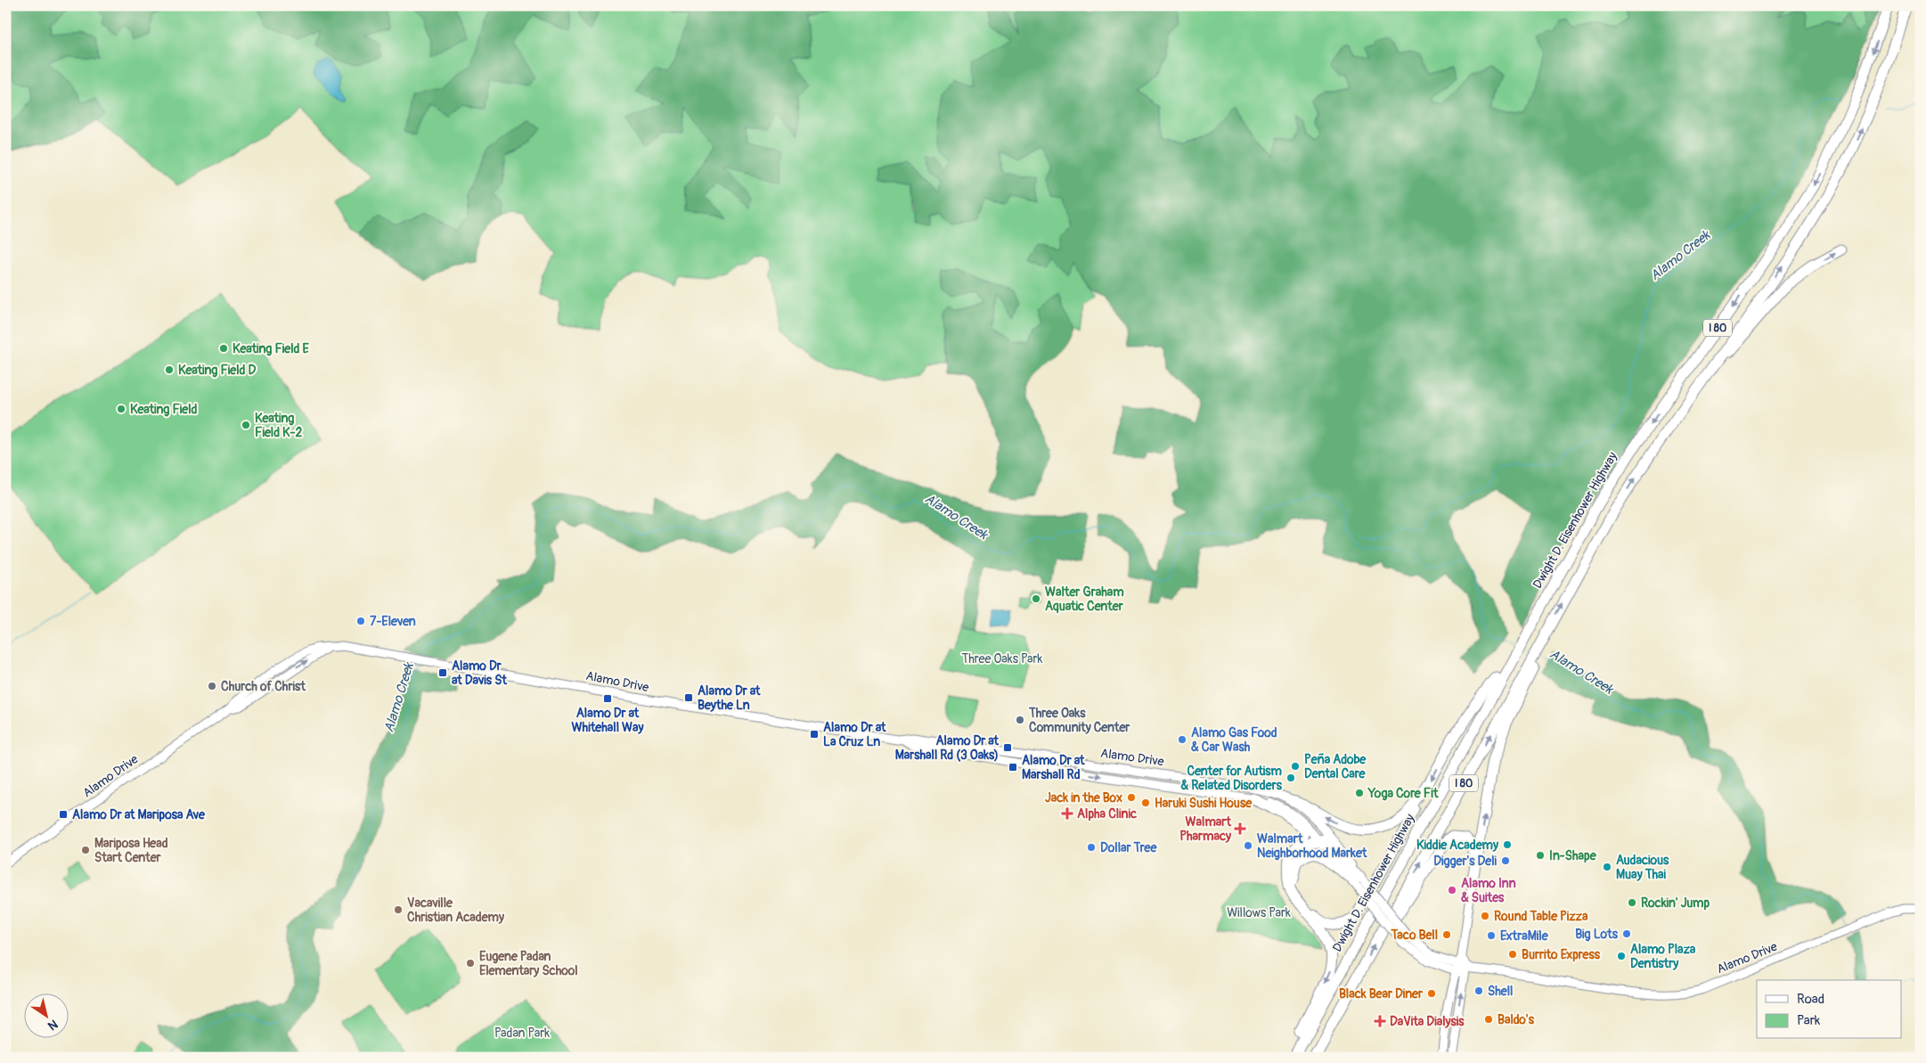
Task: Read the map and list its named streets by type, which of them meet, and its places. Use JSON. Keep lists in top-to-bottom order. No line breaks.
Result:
{"streets":{"highway":["I 80","Dwight D. Eisenhower Highway"],"main road":["Alamo Drive"]},"water":["Alamo Creek"],"parks":["Three Oaks Park","Willows Park","Padan Park"],"places":{"other":["Keating Field E","Keating Field D","Keating Field","Keating Field K-2","Walter Graham Aquatic Center","7-Eleven","Church of Christ","Three Oaks Community Center","Alamo Gas Food & Car Wash","Peña Adobe Dental Care","Center for Autism & Related Disorders","Yoga Core Fit","Jack in the Box","Haruki Sushi House","Kiddie Academy","Walmart Neighborhood Market","Dollar Tree","Mariposa Head Start Center","In-Shape","Digger's Deli","Audacious Muay Thai","Alamo Inn & Suites","Rockin' Jump","Vacaville Christian Academy","Round Table Pizza","Big Lots","Taco Bell","ExtraMile","Burrito Express","Alamo Plaza Dentistry","Eugene Padan Elementary School","Shell","Black Bear Diner","Baldo's"],"transit":["Alamo Dr at Davis St","Alamo Dr at Beythe Ln","Alamo Dr at Whitehall Way","Alamo Dr at La Cruz Ln","Alamo Dr at Marshall Rd (3 Oaks)","Alamo Dr at Marshall Rd","Alamo Dr at Mariposa Ave"],"health":["Alpha Clinic","Walmart Pharmacy","DaVita Dialysis"]},"legend":["Road","Park"],"north":"bottom right"}
